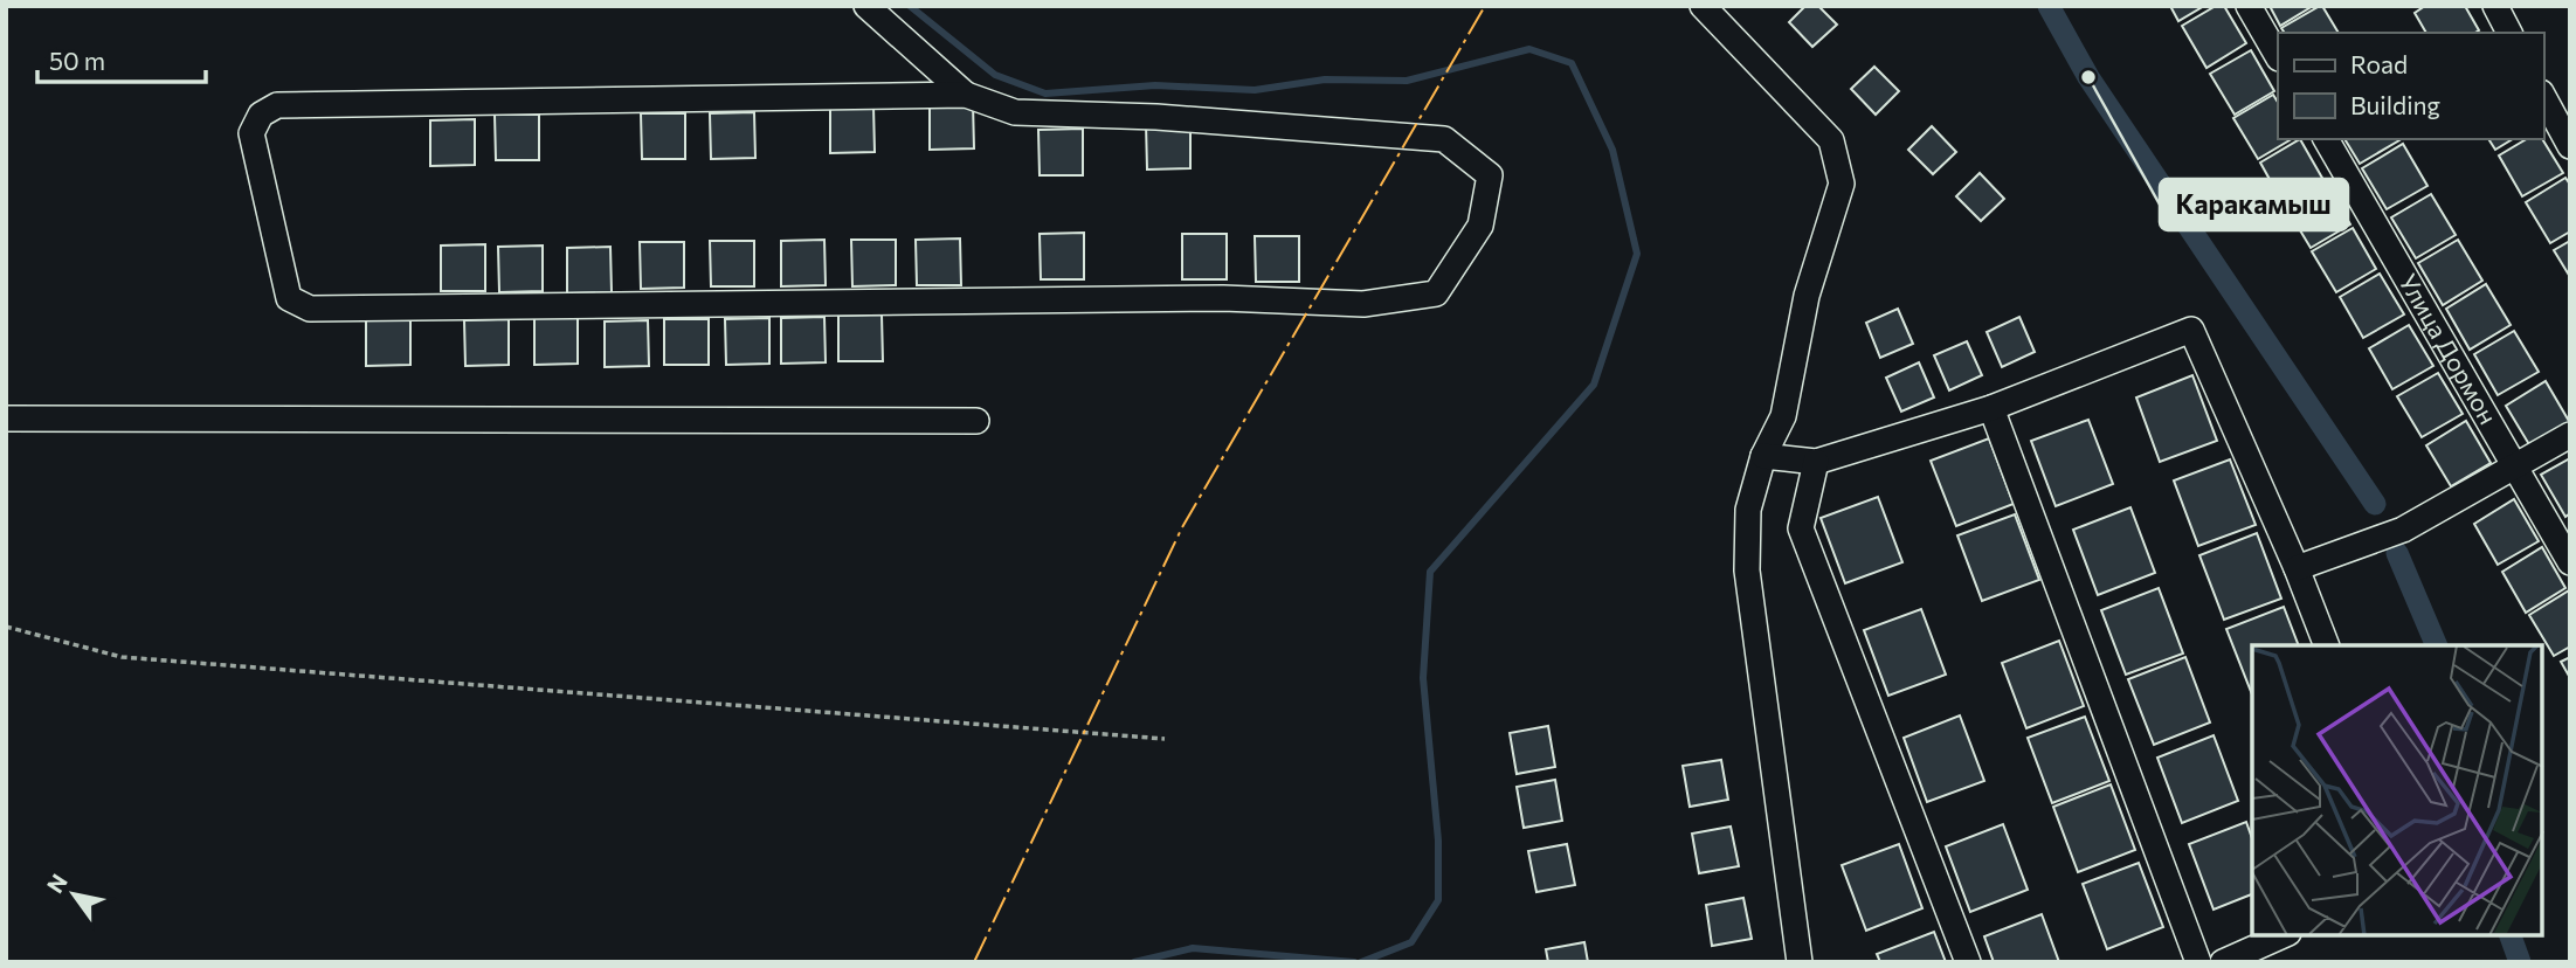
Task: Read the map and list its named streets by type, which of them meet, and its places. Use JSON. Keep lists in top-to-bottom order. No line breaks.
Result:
{"streets":{"street":["Улица Дормон"]},"places":["Каракамыш"],"legend":["Road","Building"],"scale_bar":"50 m","north":"top left"}
